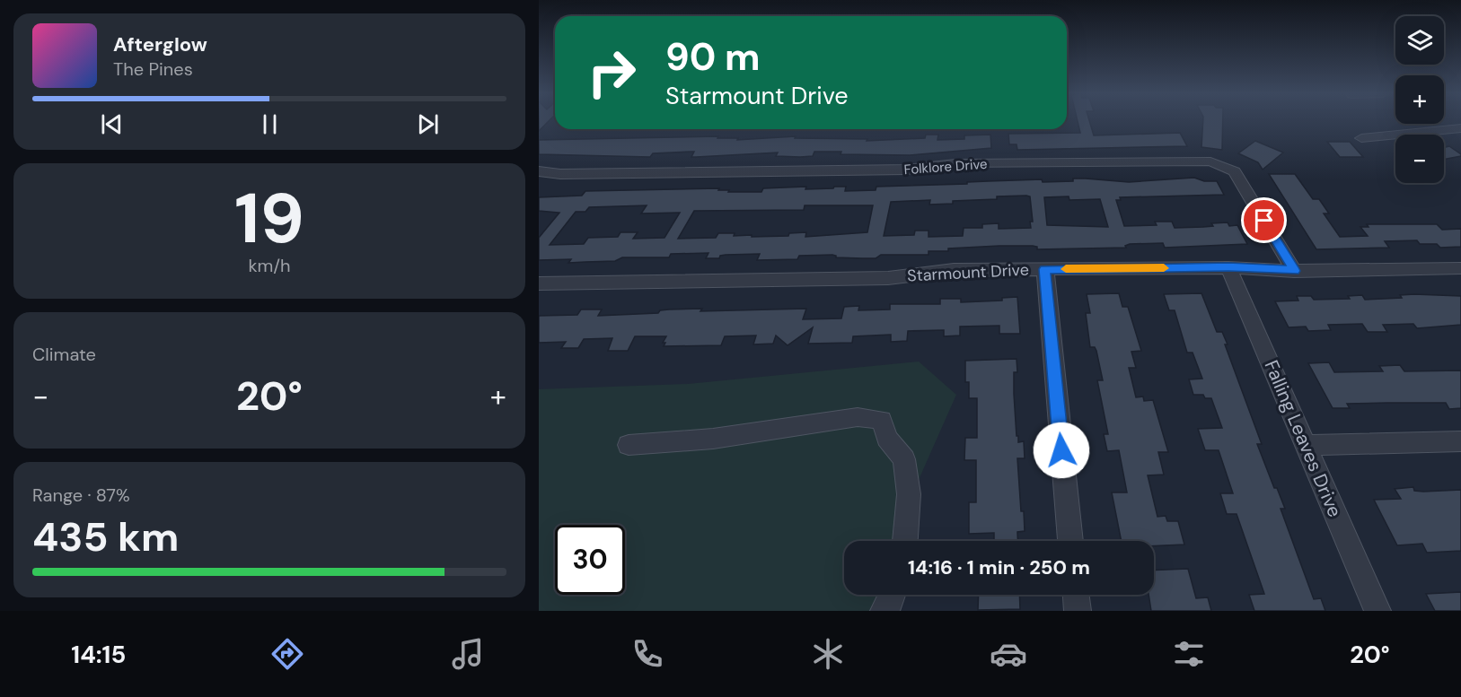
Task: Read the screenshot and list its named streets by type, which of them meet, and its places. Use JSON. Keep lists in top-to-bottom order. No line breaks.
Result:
{"streets":{"street":["Folklore Drive","Starmount Drive","Falling Leaves Drive"]},"crossings":[["Folklore Drive","Starmount Drive"],["Starmount Drive","Falling Leaves Drive"]],"page":{"map_buttons":["+","−"],"turn":["90 m","Starmount Drive"],"song":["Afterglow","The Pines"],"tile":[["19","km/h"],"Climate",["Range · 87%","435 km"]],"heat":["−","20°","+"],"limit":"30","trip":"14:16 · 1 min · 250 m","tabs":["14:15","20°"]}}
